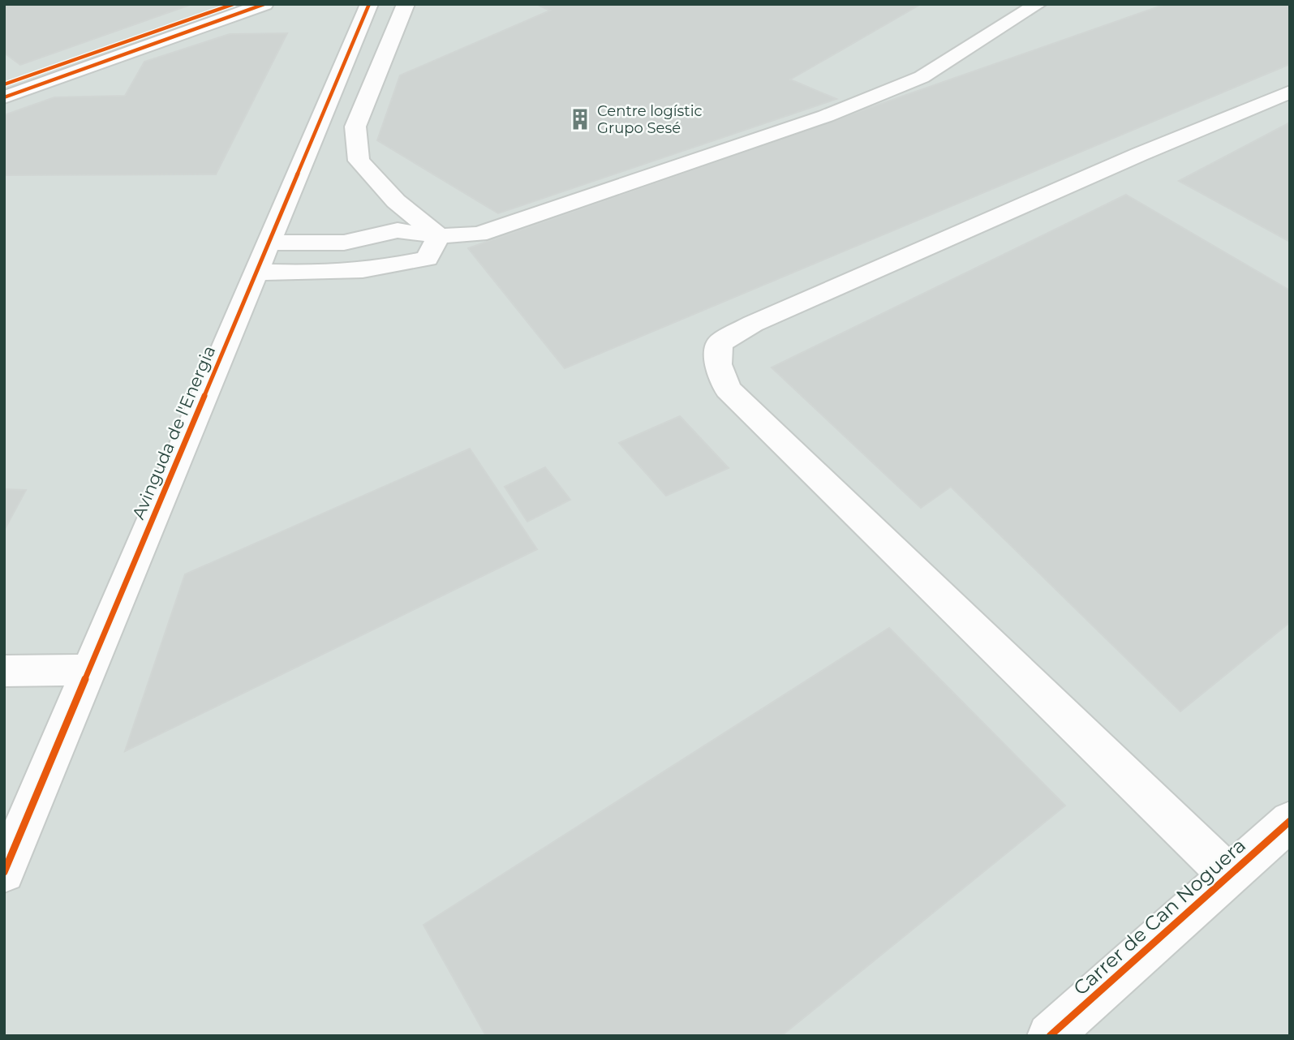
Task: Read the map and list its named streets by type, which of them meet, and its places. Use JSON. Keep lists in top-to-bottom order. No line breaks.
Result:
{"streets":{"street":["Avinguda de l'Energia","Carrer de Can Noguera"]},"places":{"building":["Centre logístic Grupo Sesé"]}}
